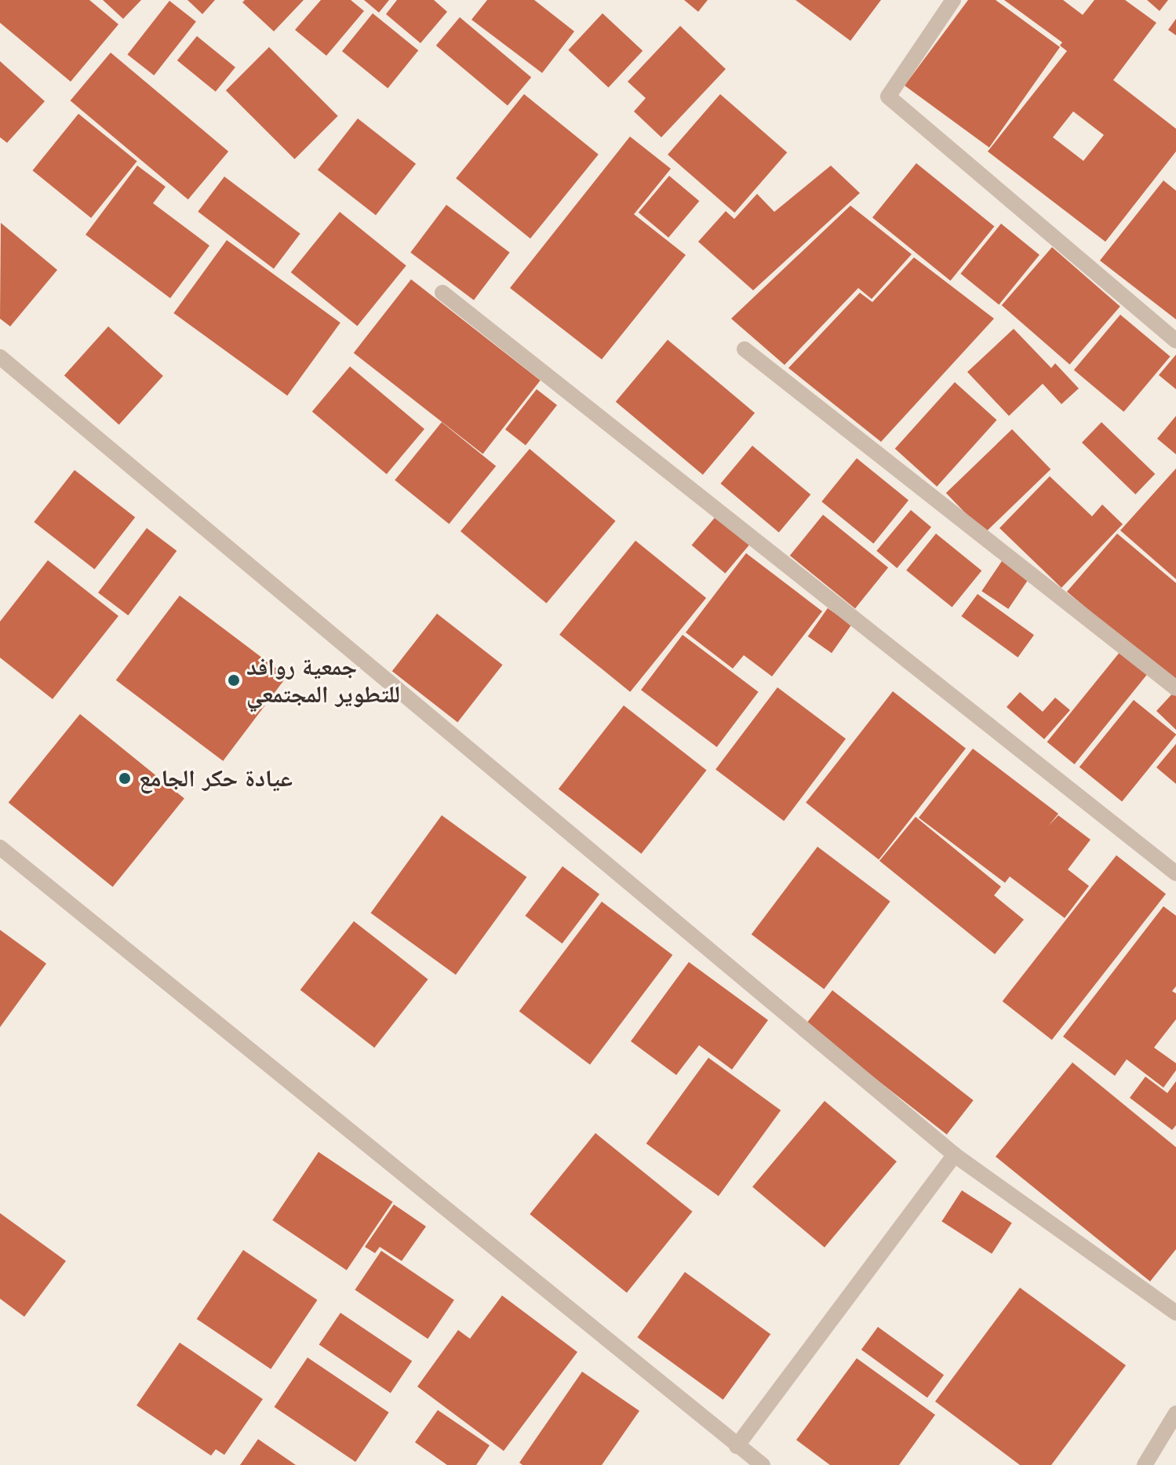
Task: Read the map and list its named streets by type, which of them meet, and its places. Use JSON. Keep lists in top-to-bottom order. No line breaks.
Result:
{"places":["جمعية روافد للتطوير المجتمعي","عيادة حكر الجامع"]}
